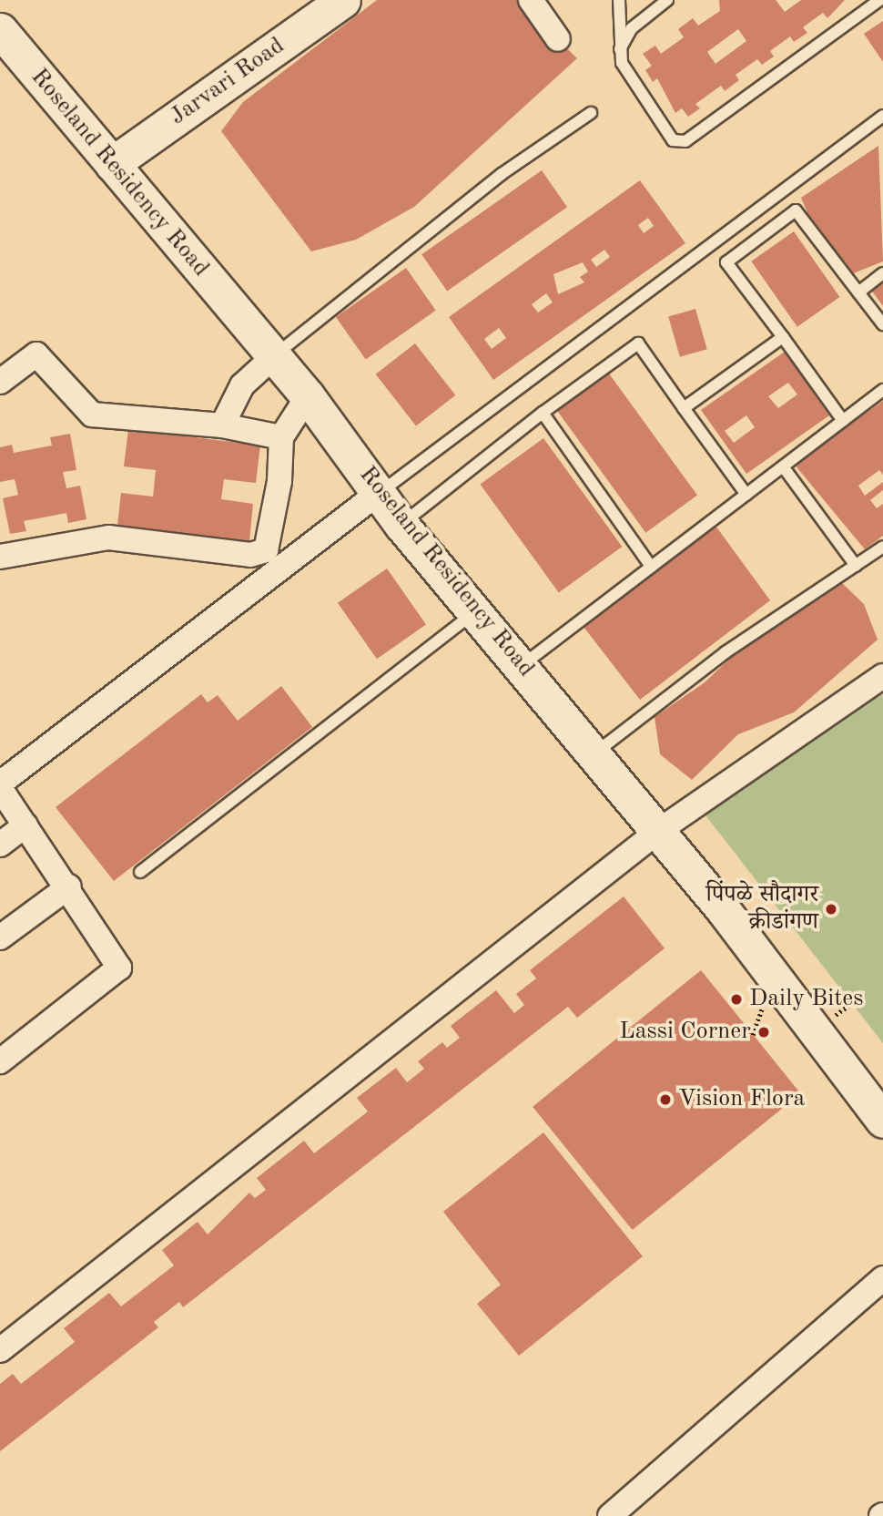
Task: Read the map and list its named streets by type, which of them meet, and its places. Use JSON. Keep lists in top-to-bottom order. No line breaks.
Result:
{"streets":{"street":["Jarvari Road","Roseland Residency Road"]},"crossings":[["Jarvari Road","Roseland Residency Road"]],"places":["पिंपळे सौदागर क्रीडांगण","Daily Bites","Lassi Corner","Vision Flora"]}
